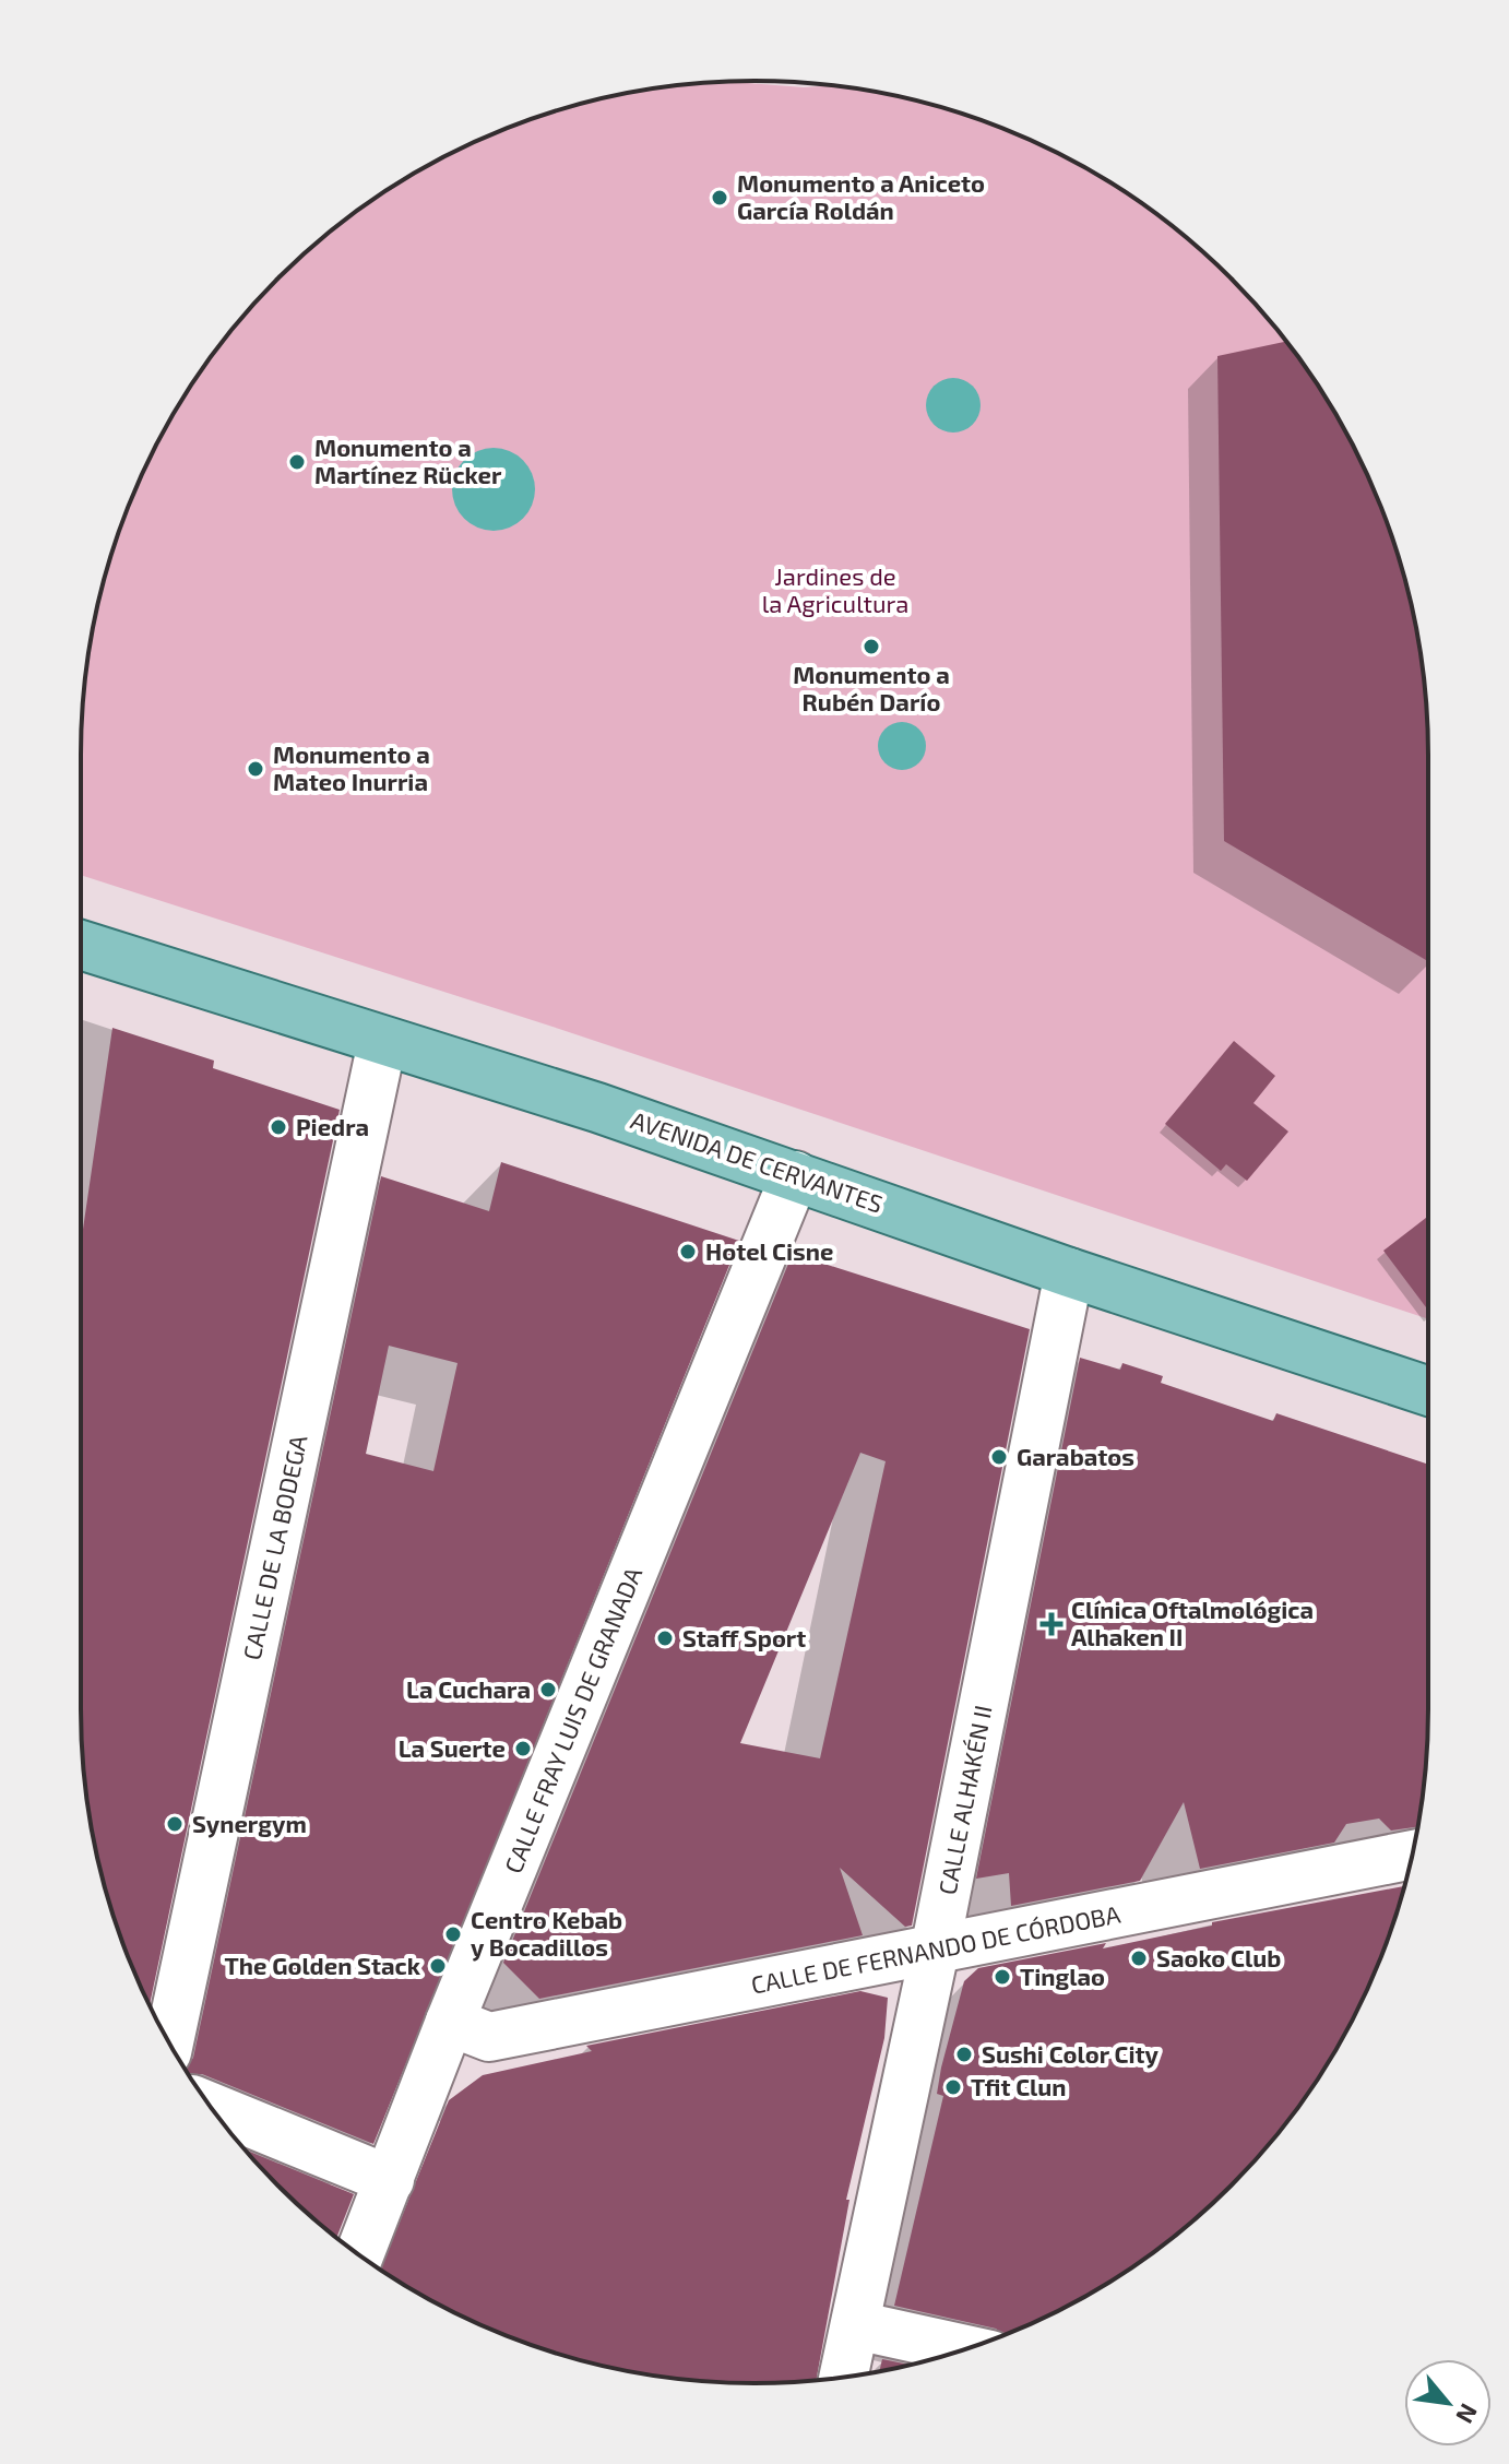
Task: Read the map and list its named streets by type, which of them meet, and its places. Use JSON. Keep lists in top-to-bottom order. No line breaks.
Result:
{"streets":{"main road":["AVENIDA DE CERVANTES"],"street":["CALLE DE LA BODEGA","CALLE FRAY LUIS DE GRANADA","CALLE ALHAKÉN II","CALLE DE FERNANDO DE CÓRDOBA"]},"crossings":[["AVENIDA DE CERVANTES","CALLE DE LA BODEGA"],["AVENIDA DE CERVANTES","CALLE FRAY LUIS DE GRANADA"],["AVENIDA DE CERVANTES","CALLE ALHAKÉN II"],["CALLE FRAY LUIS DE GRANADA","CALLE DE FERNANDO DE CÓRDOBA"],["CALLE ALHAKÉN II","CALLE DE FERNANDO DE CÓRDOBA"]],"parks":["Jardines de la Agricultura"],"places":{"other":["Monumento a Aniceto García Roldán","Monumento a Martínez Rücker","Monumento a Rubén Darío","Monumento a Mateo Inurria","Piedra","Hotel Cisne","Garabatos","Staff Sport","La Cuchara","La Suerte","Synergym","Centro Kebab y Bocadillos","Saoko Club","The Golden Stack","Tinglao","Sushi Color City","Tfit Clun"],"health":["Clínica Oftalmológica Alhaken II"]},"north":"bottom right"}
